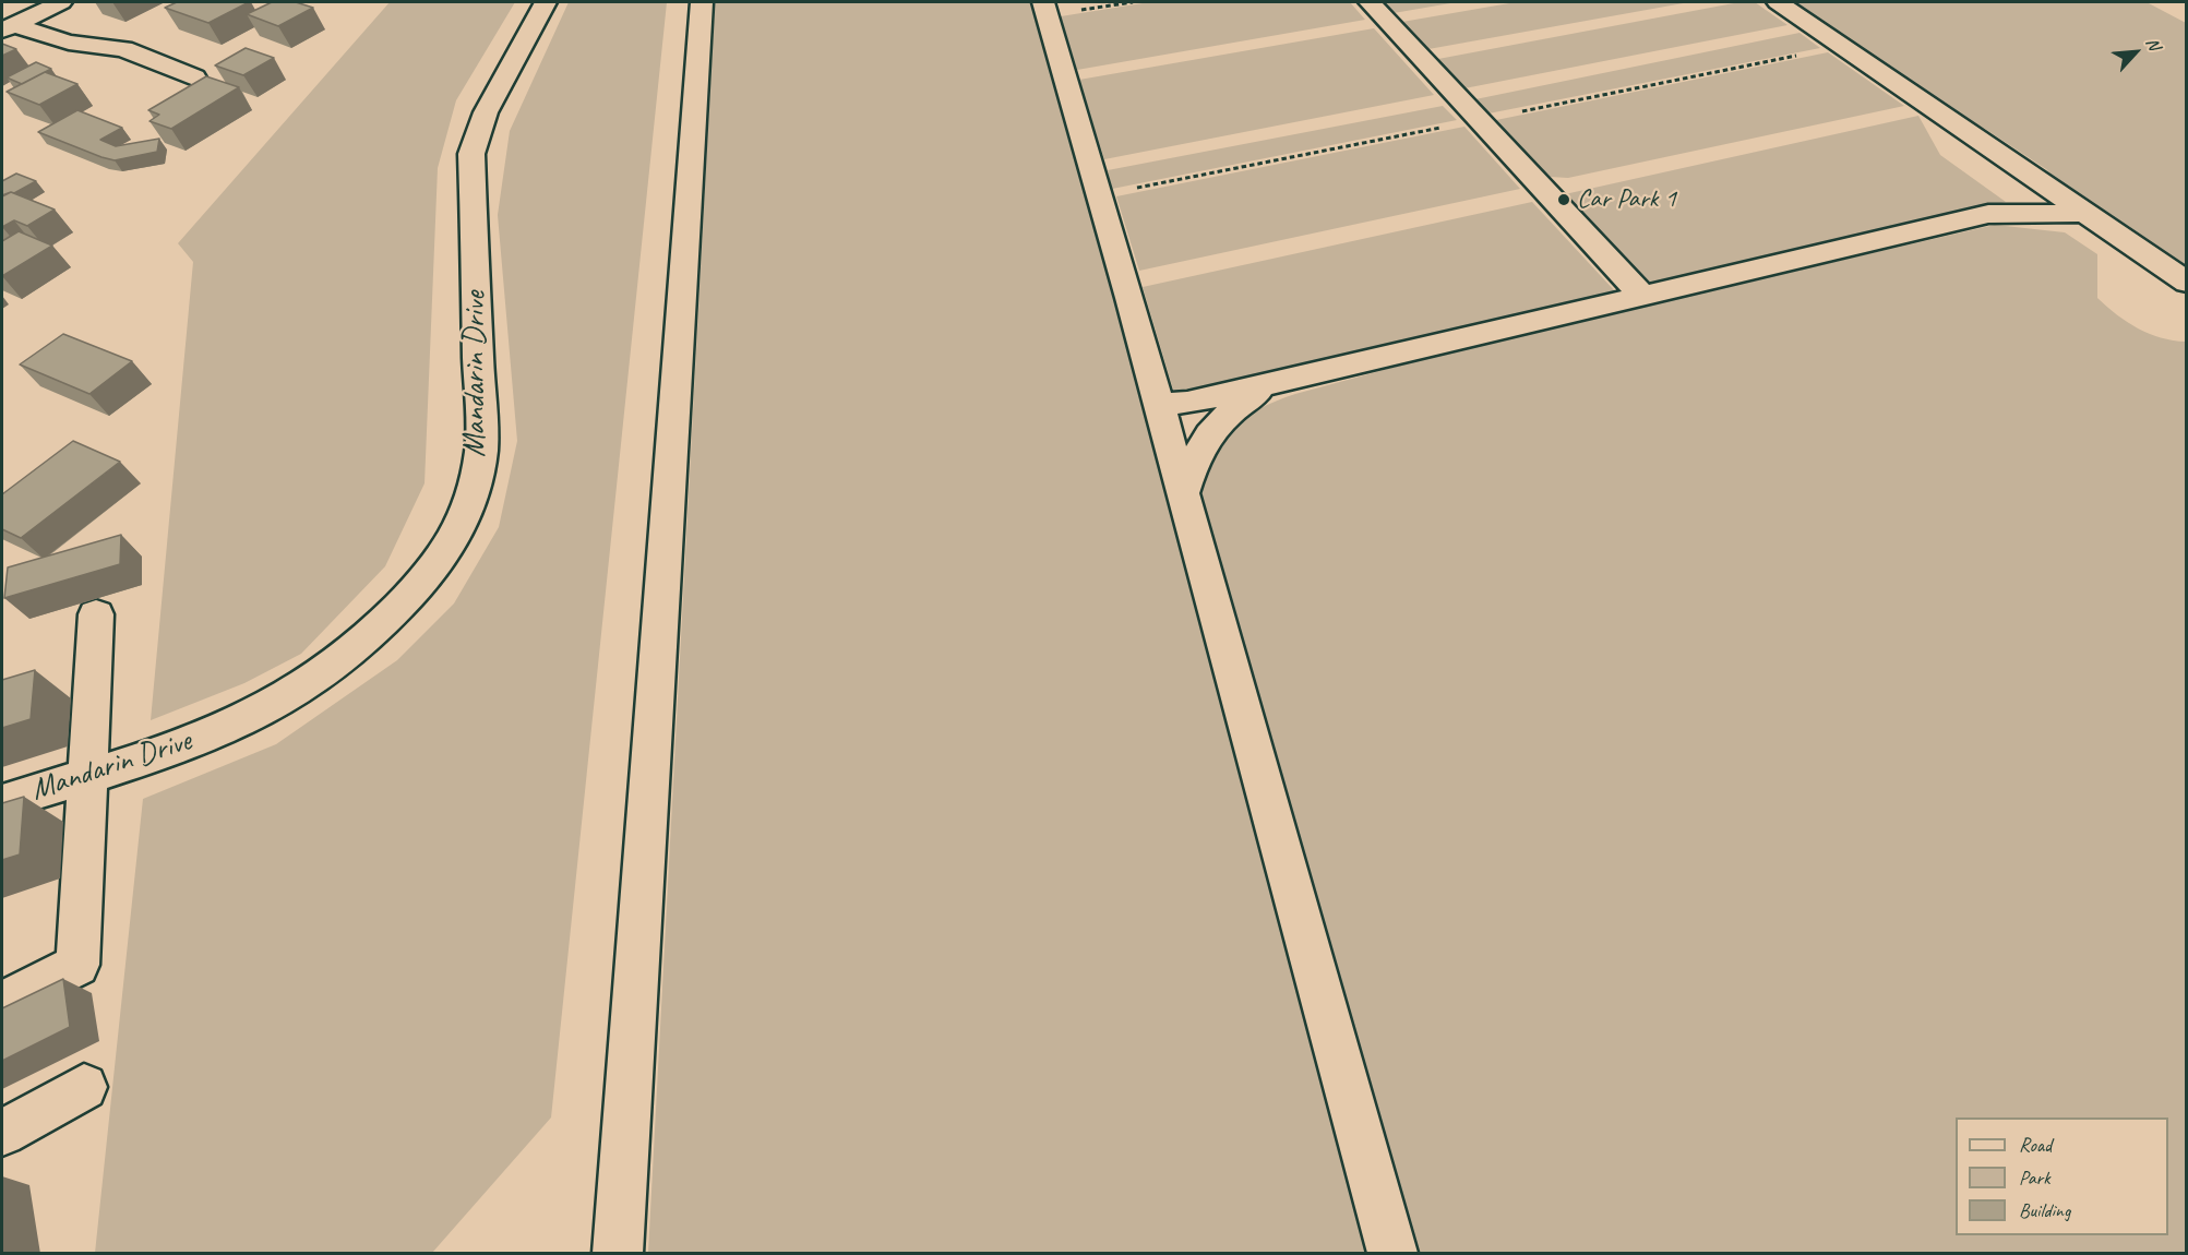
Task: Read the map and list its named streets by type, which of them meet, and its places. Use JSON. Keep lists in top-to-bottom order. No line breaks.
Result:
{"streets":{"street":["Mandarin Drive"]},"places":["Car Park 1"],"legend":["Road","Park","Building"],"north":"top right"}
